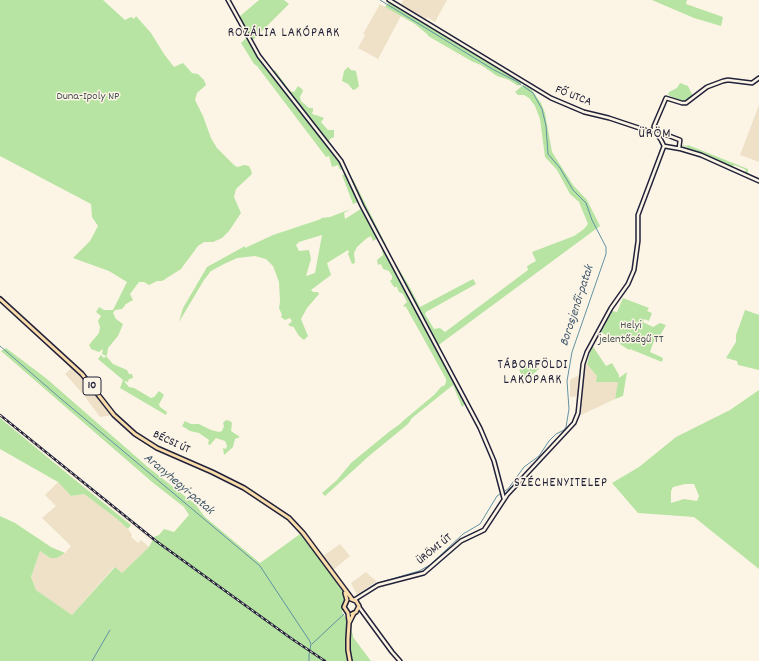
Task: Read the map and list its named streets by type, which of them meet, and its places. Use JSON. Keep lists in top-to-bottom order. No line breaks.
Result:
{"streets":{"main road":["10","BÉCSI ÚT"],"street":["FŐ UTCA","ÜRÖMI ÚT"]},"crossings":[["10","BÉCSI ÚT"],["10","ÜRÖMI ÚT"],["BÉCSI ÚT","ÜRÖMI ÚT"]],"districts":["ROZÁLIA LAKÓPARK","ÜRÖM","TÁBORFÖLDI LAKÓPARK","SZÉCHENYITELEP"],"water":["Borosjenői-patak","Aranyhegyi-patak"],"parks":["Duna-Ipoly NP","Helyi jelentőségű TT"]}
